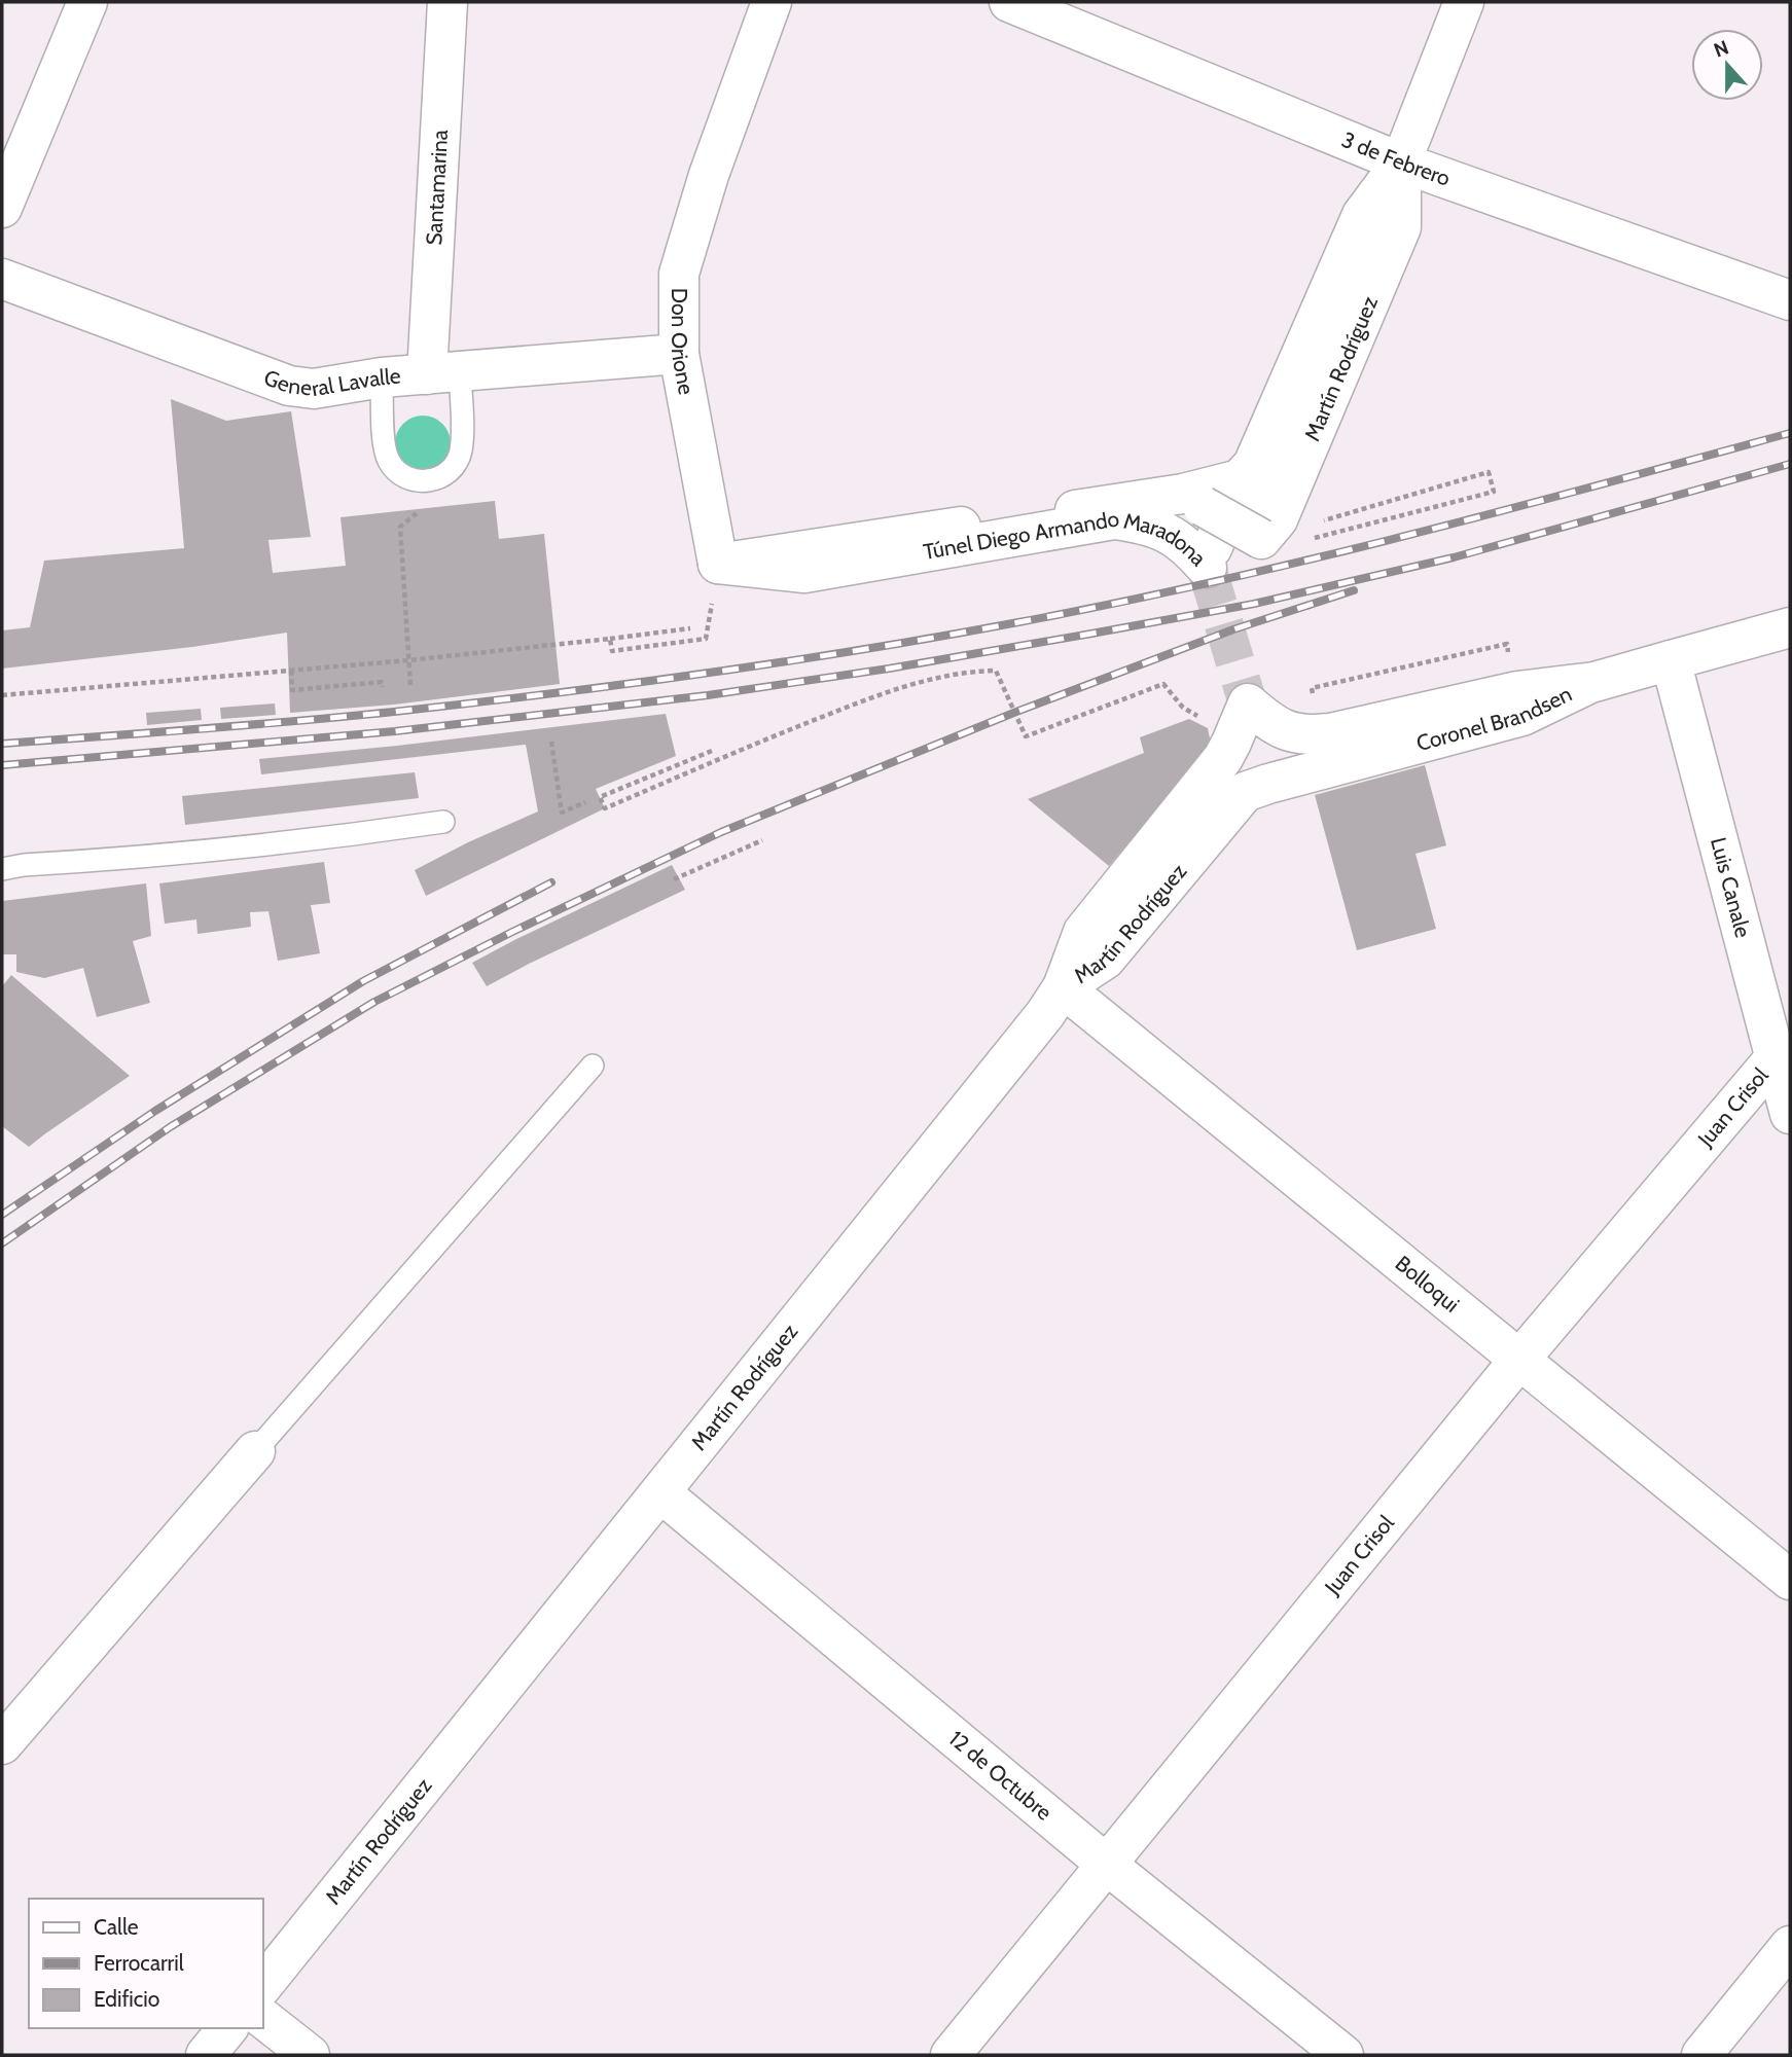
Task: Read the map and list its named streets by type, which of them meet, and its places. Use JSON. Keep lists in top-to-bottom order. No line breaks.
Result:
{"streets":{"street":["3 de Febrero","Santamarina","Don Orione","Martín Rodríguez","General Lavalle","Túnel Diego Armando Maradona","Coronel Brandsen","Luis Canale","Juan Crisol","Bolloqui","12 de Octubre"]},"crossings":[["3 de Febrero","Martín Rodríguez"],["3 de Febrero","Túnel Diego Armando Maradona"],["Santamarina","General Lavalle"],["Don Orione","Martín Rodríguez"],["Don Orione","General Lavalle"],["Don Orione","Túnel Diego Armando Maradona"],["Martín Rodríguez","Túnel Diego Armando Maradona"],["Martín Rodríguez","Coronel Brandsen"],["Martín Rodríguez","Bolloqui"],["Martín Rodríguez","12 de Octubre"],["Coronel Brandsen","Luis Canale"],["Luis Canale","Juan Crisol"],["Juan Crisol","Bolloqui"],["Juan Crisol","12 de Octubre"]],"legend":["Calle","Ferrocarril","Edificio"],"north":"top"}
